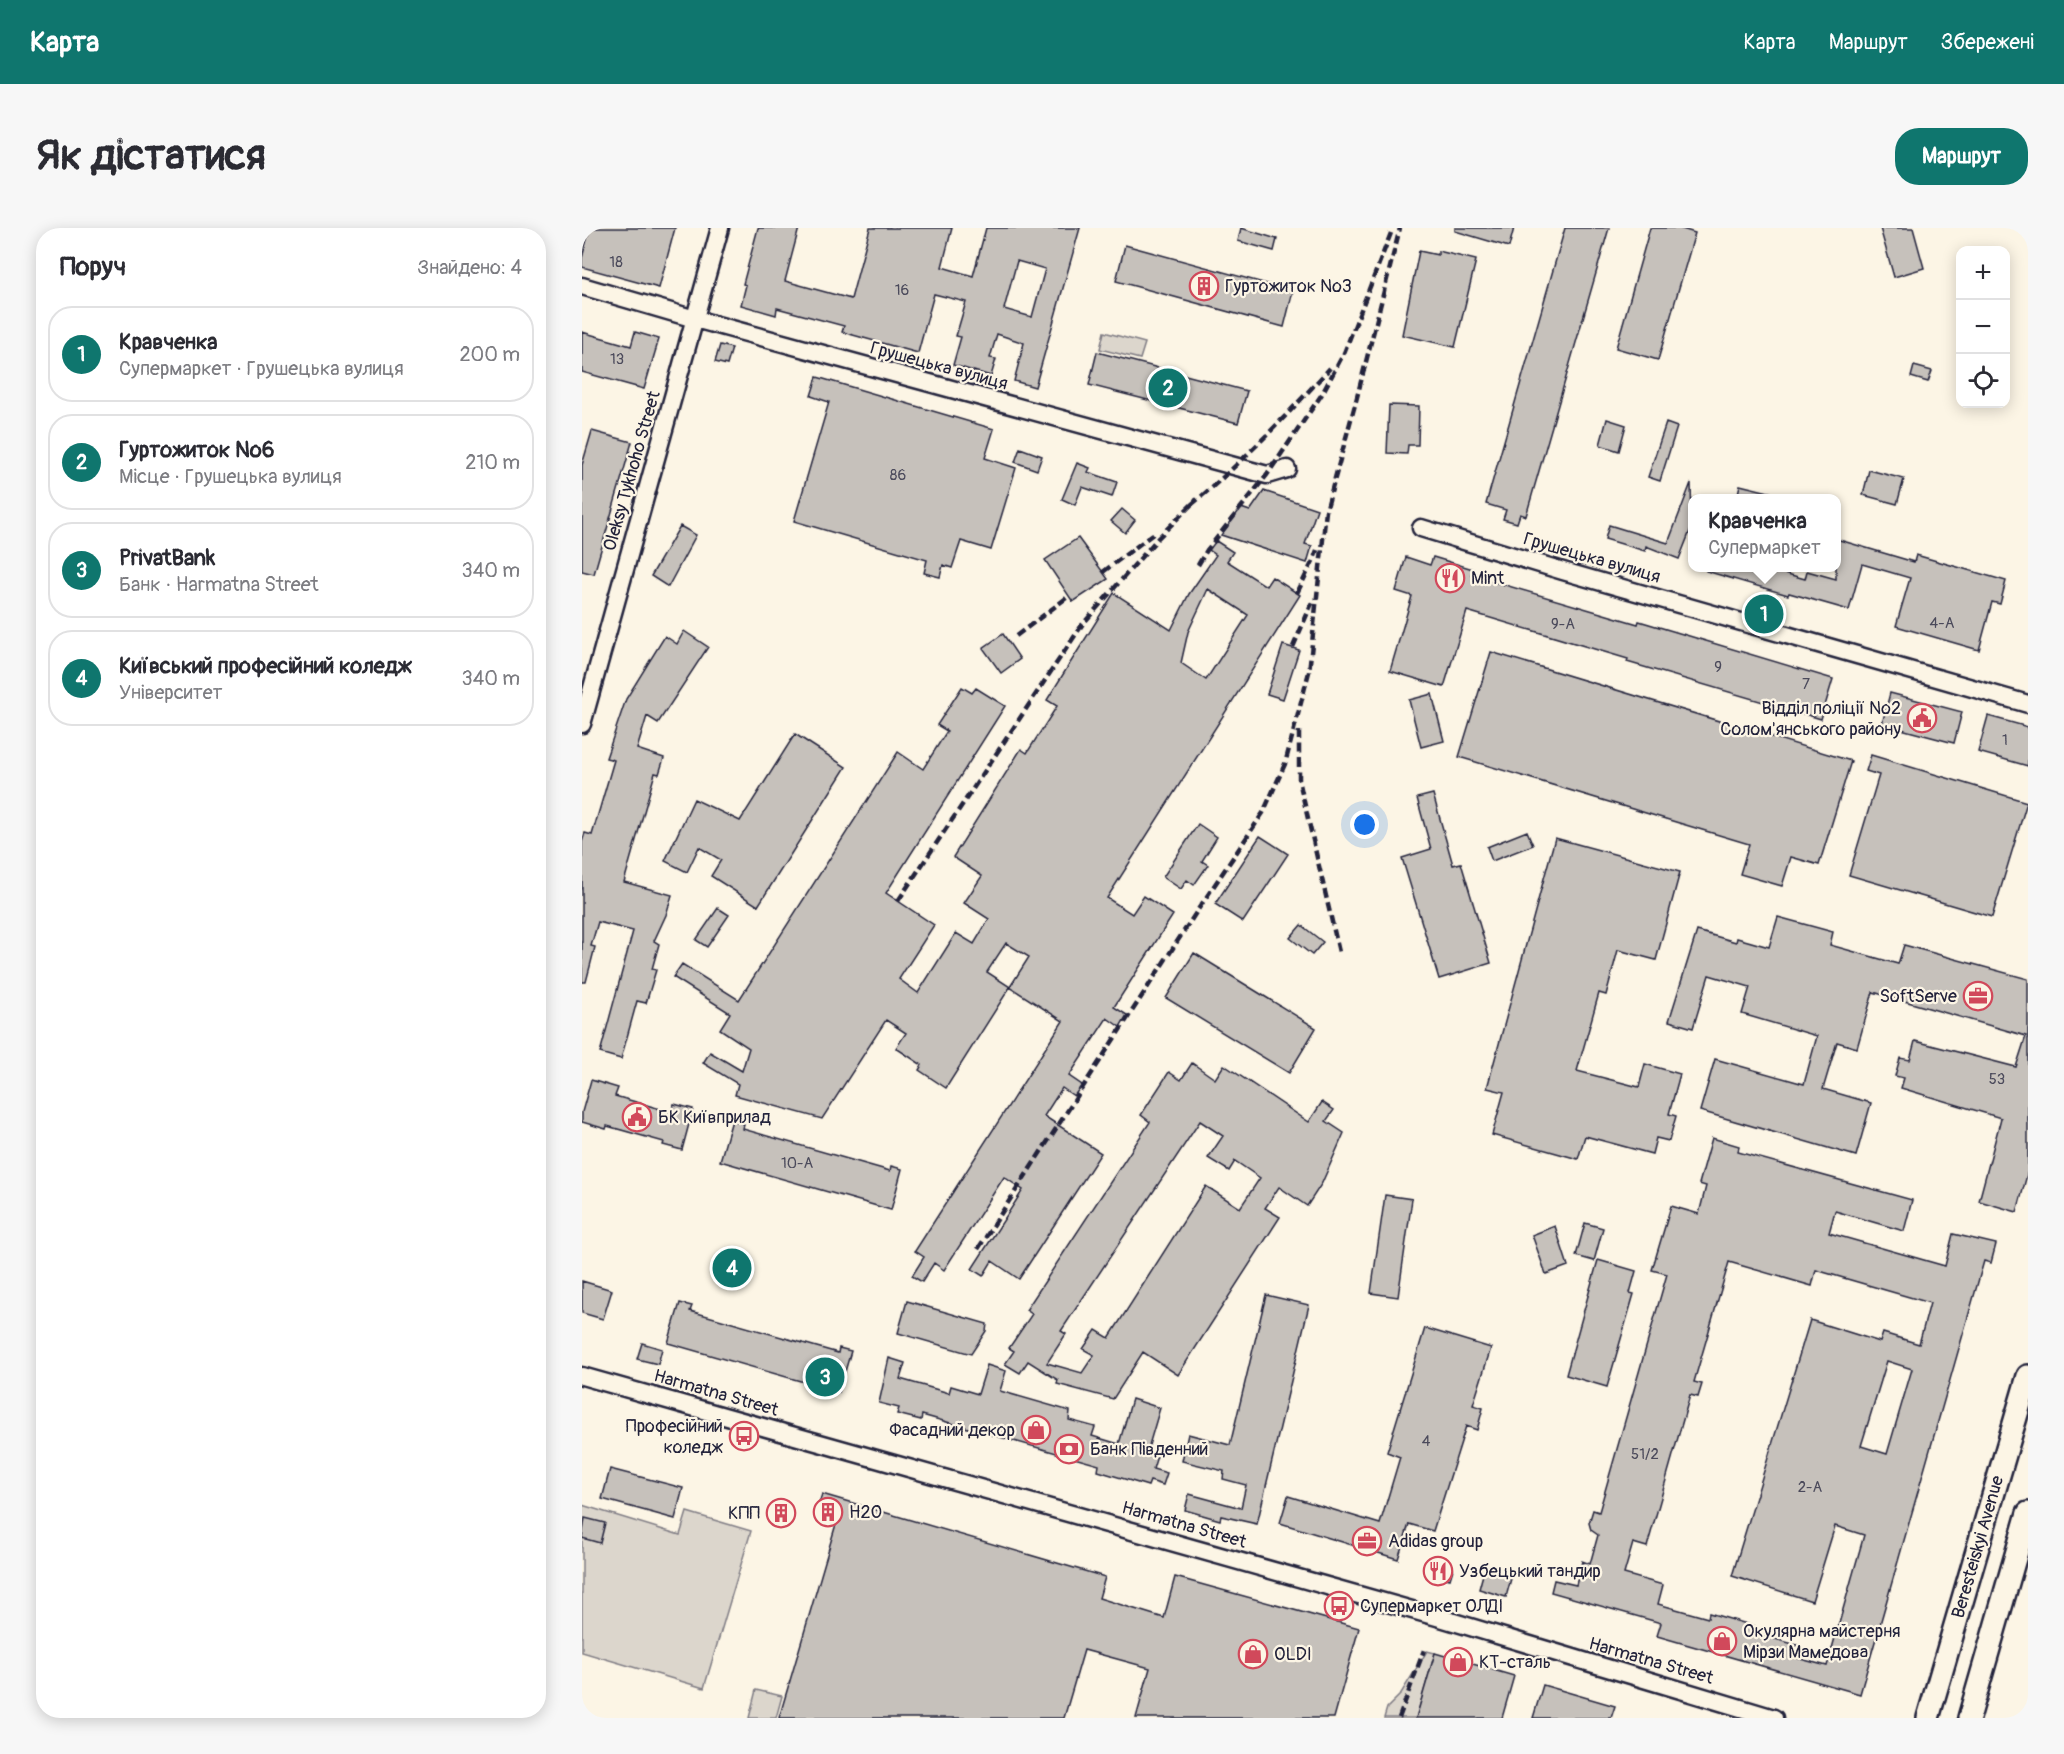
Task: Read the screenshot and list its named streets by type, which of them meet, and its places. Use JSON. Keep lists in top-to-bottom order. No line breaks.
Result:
{"streets":{"main road":["Beresteiskyi Avenue"],"street":["Грушецька вулиця","Oleksy Tykhoho Street","Harmatna Street"]},"crossings":[["Грушецька вулиця","Oleksy Tykhoho Street"]],"places":{"building":["Гуртожиток №3","H2O","КПП"],"restaurant":["Mint","Узбецький тандир"],"public building":["Відділ поліції №2 Солом'янського району","БК Київприлад"],"office":["SoftServe","Adidas group"],"shop":["Фасадний декор","Окулярна майстерня Мірзи Мамедова","OLDI","КТ-сталь"],"bus stop":["Професійний коледж","Супермаркет ОЛДІ"],"bank":["Банк Південний"]},"house_numbers":["18","16","13","86","4-А","9-А","9","7","1","53","10-А","4","51/2","2-А"],"page":{"header":"Карта","nav":["Карта","Маршрут","Збережені"],"buttons":"Маршрут","title":"Як дістатися","heading":["Поруч","Знайдено: 4"],"map_buttons":["+","−"],"list":[{"mark":"1","name":"Кравченка","note":"Супермаркет · Грушецька вулиця","value":"200 m"},{"mark":"2","name":"Гуртожиток №6","note":"Місце · Грушецька вулиця","value":"210 m"},{"mark":"3","name":"PrivatBank","note":"Банк · Harmatna Street","value":"340 m"},{"mark":"4","name":"Київський професійний коледж","note":"Університет","value":"340 m"}],"pins":["2","1","4","3"],"popup":["Кравченка","Супермаркет"]}}
